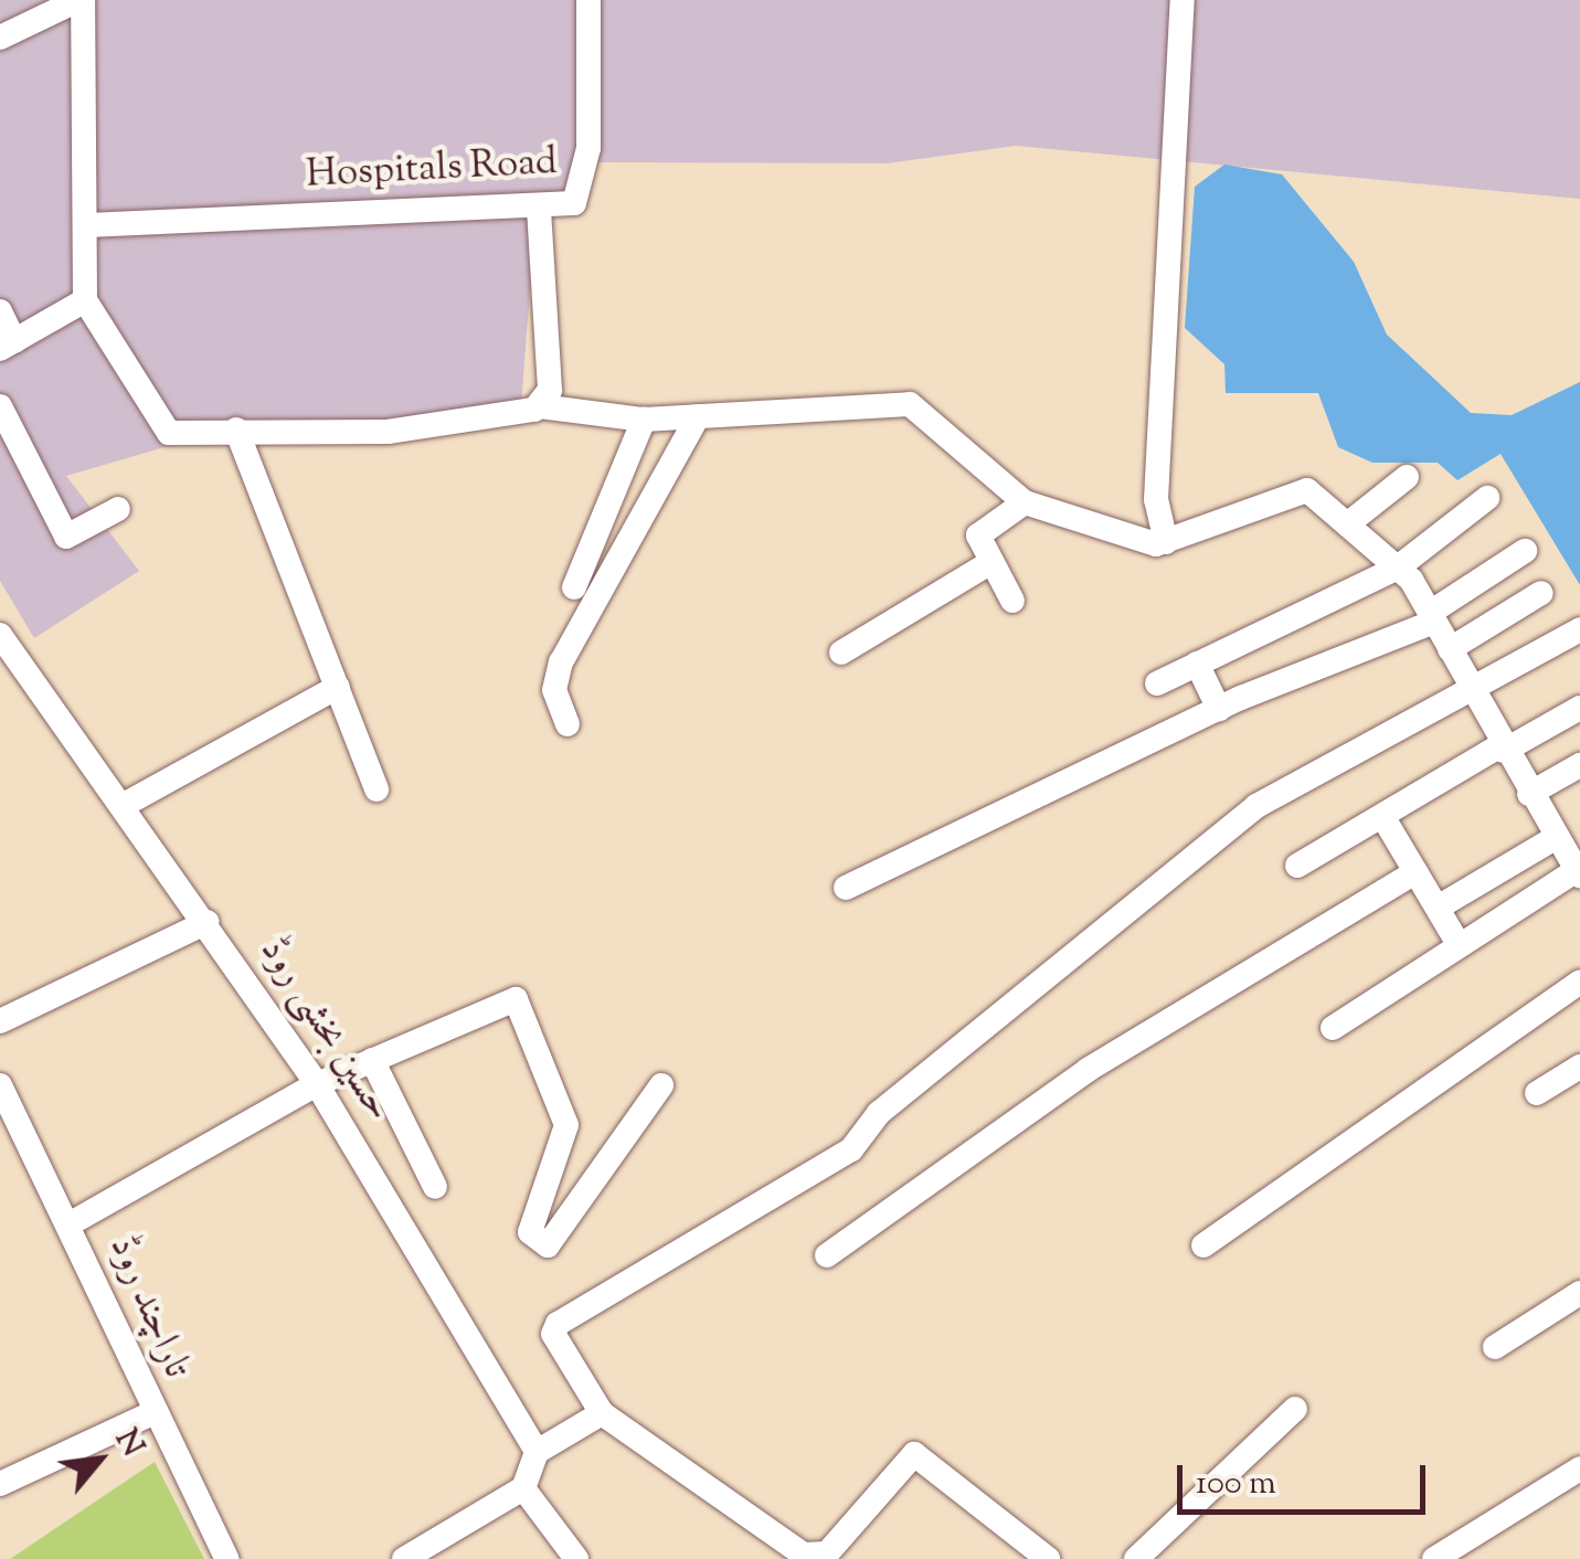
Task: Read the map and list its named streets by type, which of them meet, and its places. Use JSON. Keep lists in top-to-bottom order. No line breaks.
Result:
{"streets":{"street":["Hospitals Road","حسین بخشی روڈ","تاراچند روڈ"]},"scale_bar":"100 m","north":"top right"}
